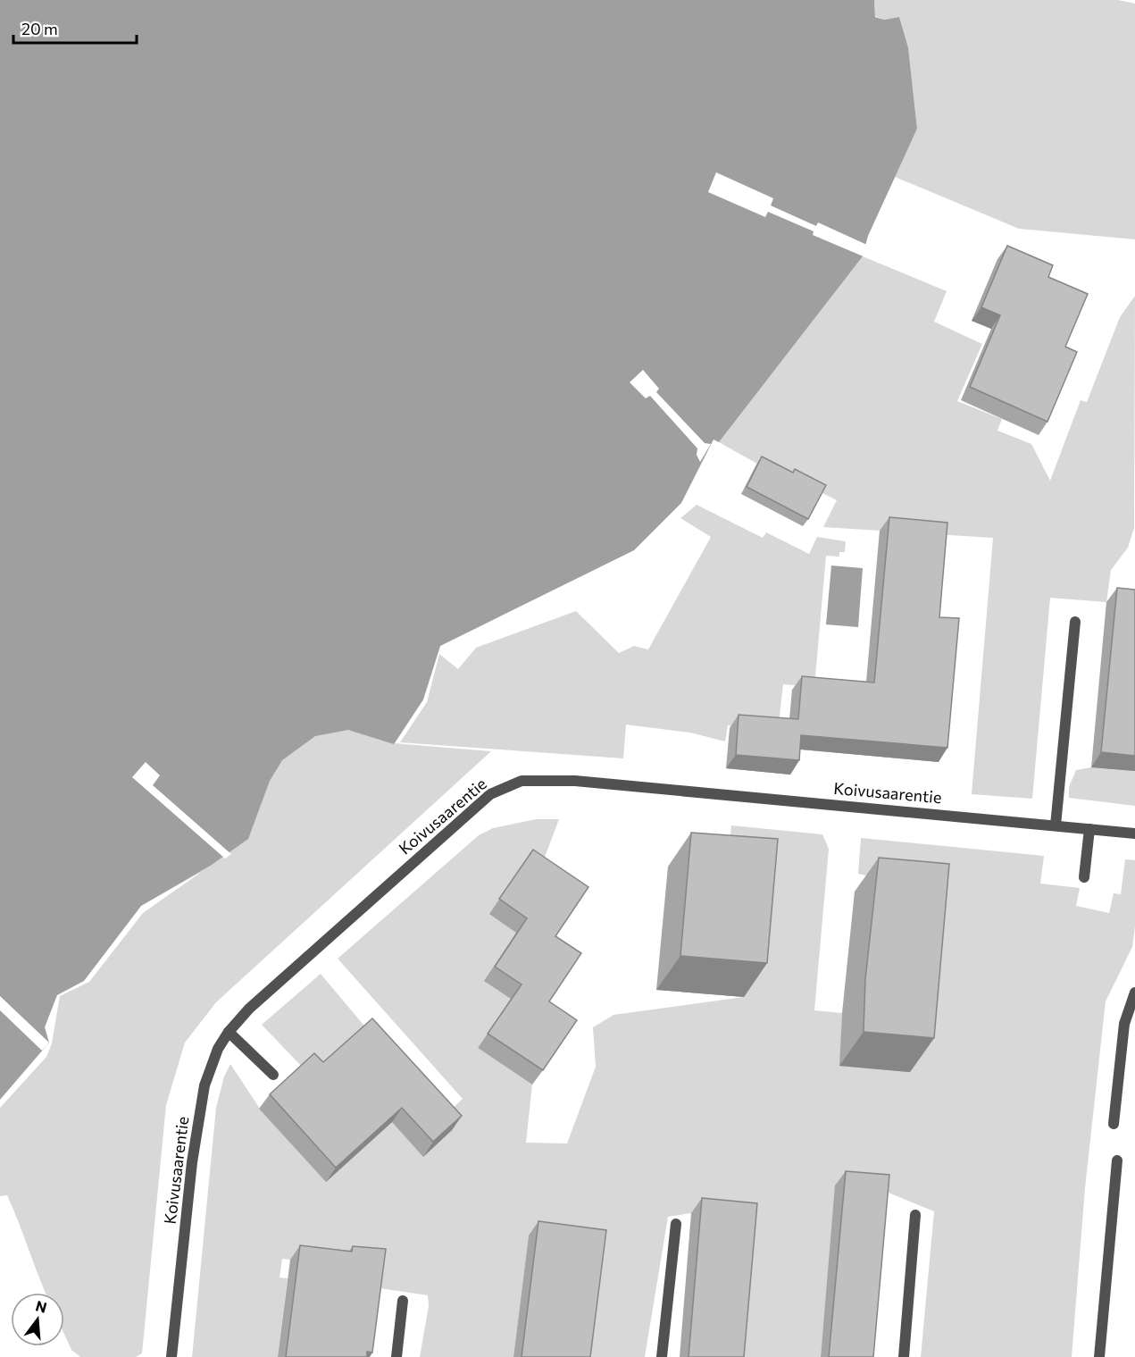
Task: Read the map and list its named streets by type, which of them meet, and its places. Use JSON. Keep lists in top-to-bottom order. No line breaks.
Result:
{"streets":{"street":["Koivusaarentie"]},"scale_bar":"20 m","north":"top"}
